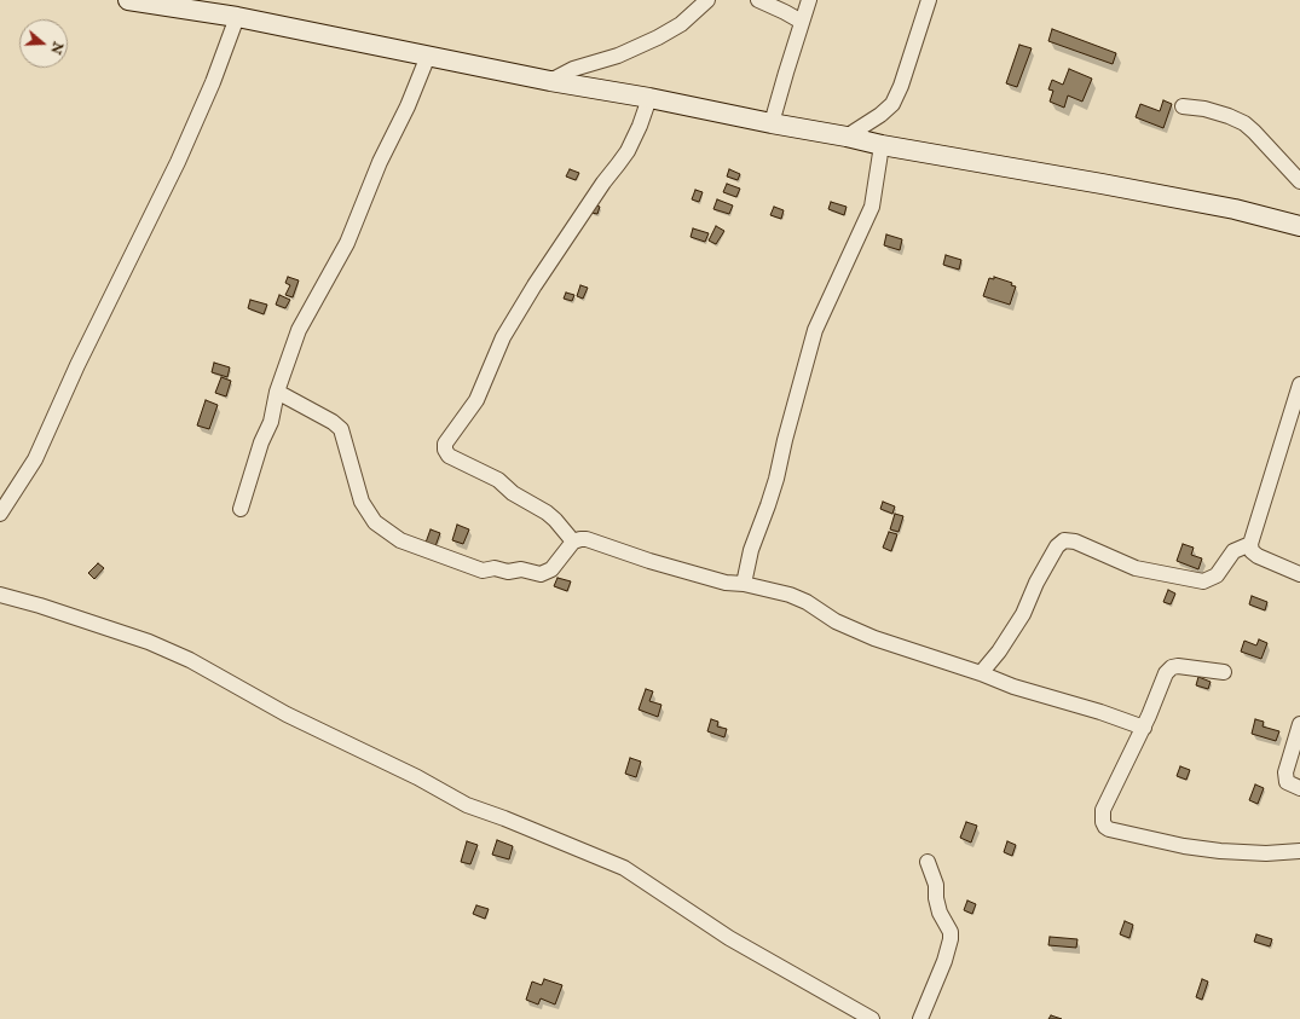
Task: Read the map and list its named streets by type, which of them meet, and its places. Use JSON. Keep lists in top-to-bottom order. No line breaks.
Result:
{"north":"right"}
